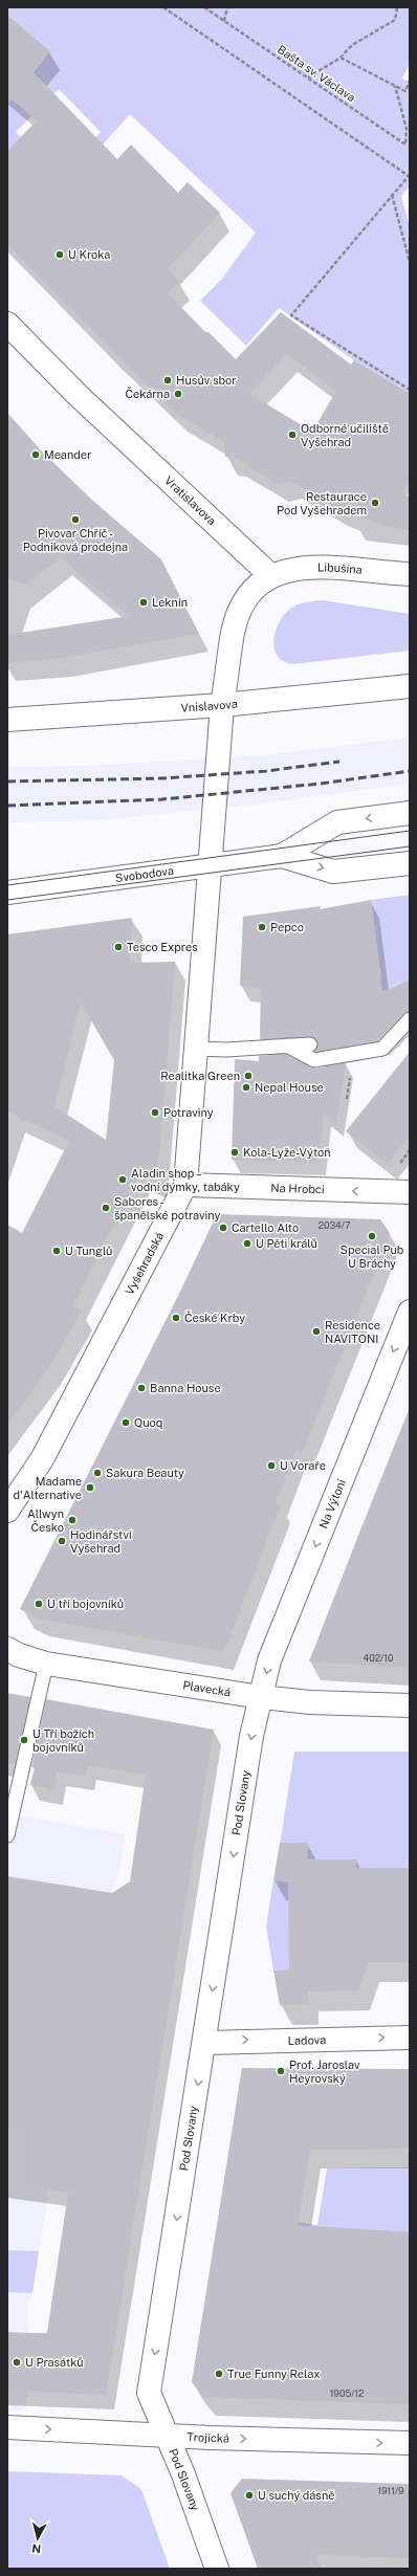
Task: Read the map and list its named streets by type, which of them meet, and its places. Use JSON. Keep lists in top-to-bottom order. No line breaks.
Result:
{"streets":{"street":["Vratislavova","Libušina","Vnislavova","Svobodova","Na Hrobci","Vyšehradská","Na Výtoni","Plavecká","Pod Slovany","Ladova","Trojická"],"path":["Bašta sv. Václava"]},"crossings":[["Vratislavova","Libušina"],["Vnislavova","Vyšehradská"],["Svobodova","Vyšehradská"],["Na Hrobci","Vyšehradská"],["Na Výtoni","Plavecká"],["Na Výtoni","Pod Slovany"],["Plavecká","Pod Slovany"],["Pod Slovany","Ladova"],["Pod Slovany","Trojická"]],"one_way":["Na Hrobci","Na Výtoni","Pod Slovany","Ladova","Trojická"],"places":["U Kroka","Husův sbor","Čekárna","Odborné učiliště Vyšehrad","Meander","Restaurace Pod Vyšehradem","Pivovar Chříč - Podniková prodejna","Leknín","Pepco","Tesco Expres","Realitka Green","Nepal House","Potraviny","Kola-Lyže-Výtoň","Aladin shop – vodní dýmky, tabáky","Sabores - španělské potraviny","Cartello Alto","Special Pub U Bráchy","U Pěti králů","U Tunglů","České Krby","Residence NAVITONI","Banna House","Quoq","U Voraře","Sakura Beauty","Madame d'Alternative","Allwyn Česko","Hodinářství Vyšehrad","U tří bojovníků","U Tří božích bojovníků","Prof. Jaroslav Heyrovský","U Prasátků","True Funny Relax","U suchý dásně"],"house_numbers":["2034/7","402/10","1905/12","1911/9"],"north":"bottom"}
